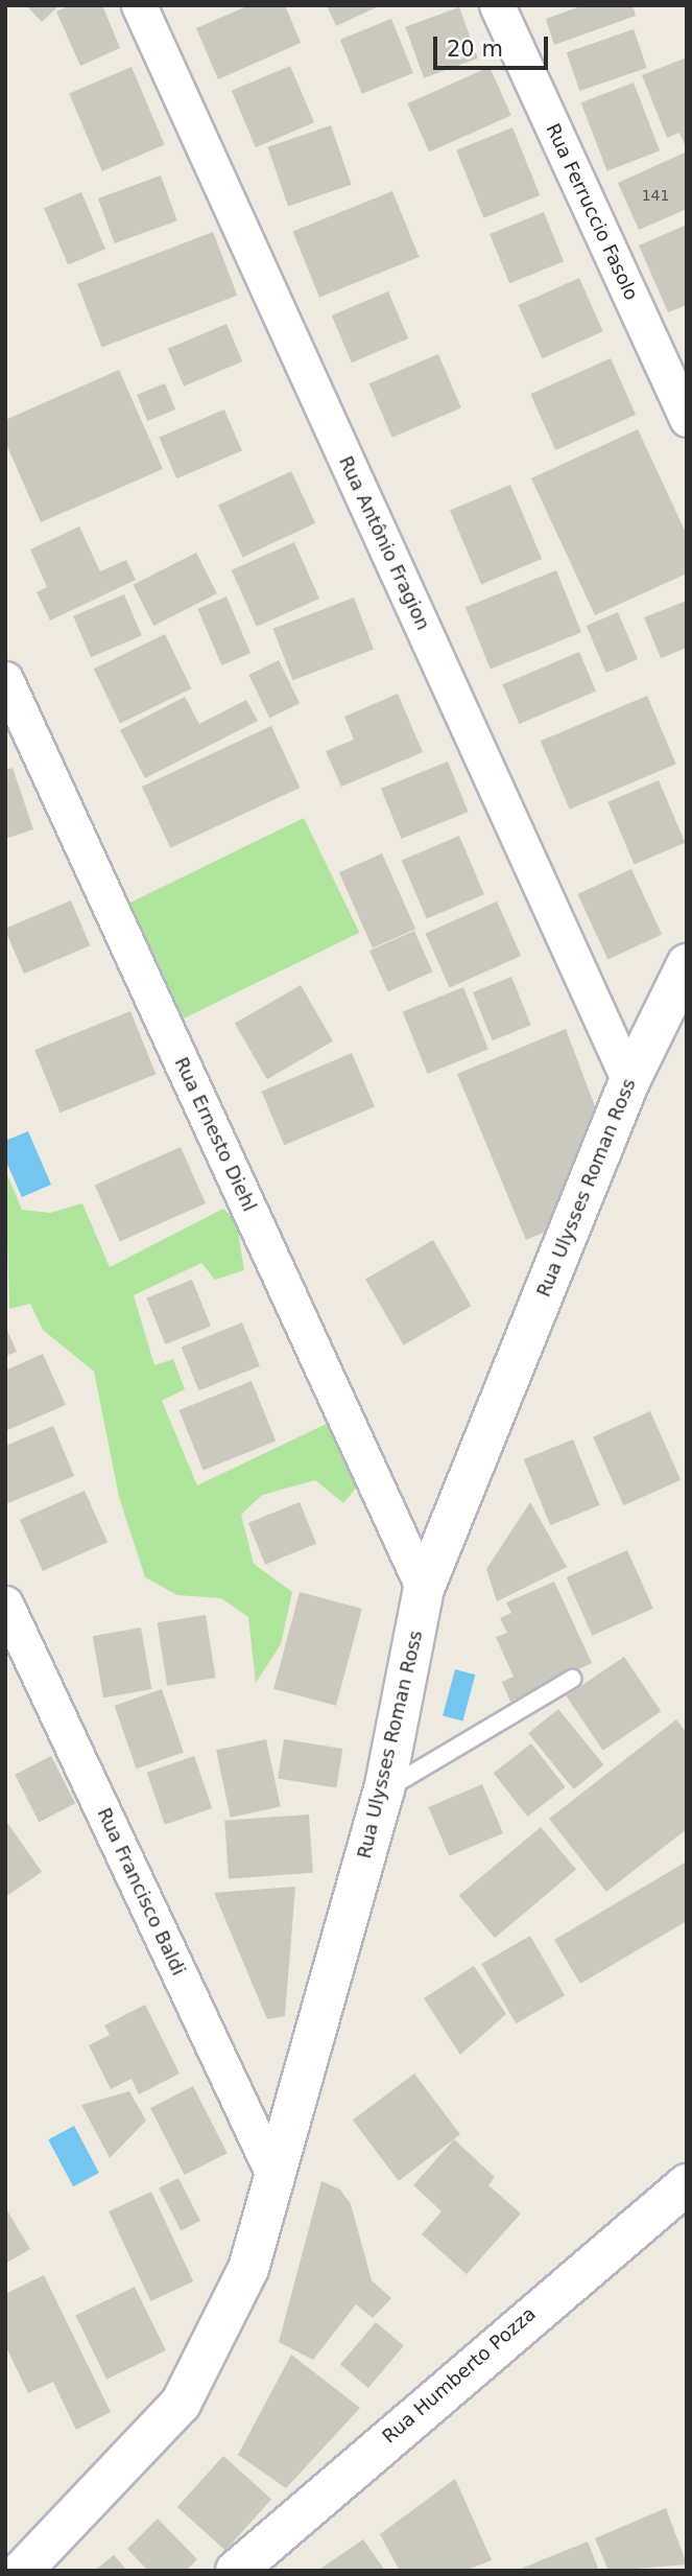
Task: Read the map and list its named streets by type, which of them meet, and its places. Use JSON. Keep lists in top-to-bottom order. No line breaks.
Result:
{"streets":{"street":["Rua Ferruccio Fasolo","Rua Antônio Fragion","Rua Ernesto Diehl","Rua Ulysses Roman Ross","Rua Francisco Baldi","Rua Humberto Pozza"]},"crossings":[["Rua Antônio Fragion","Rua Ulysses Roman Ross"],["Rua Ernesto Diehl","Rua Ulysses Roman Ross"],["Rua Ulysses Roman Ross","Rua Francisco Baldi"]],"house_numbers":["141"],"scale_bar":"20 m"}
